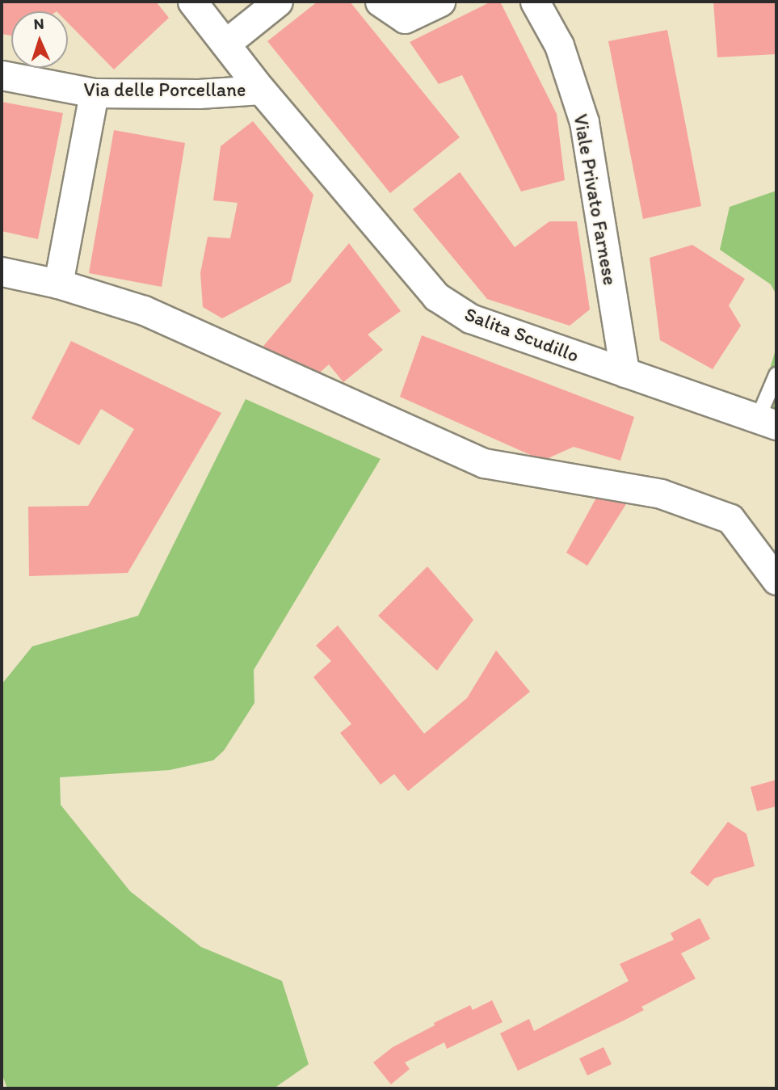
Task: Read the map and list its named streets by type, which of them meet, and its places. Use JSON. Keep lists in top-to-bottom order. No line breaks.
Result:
{"streets":{"street":["Via delle Porcellane","Viale Privato Farnese","Salita Scudillo"]},"crossings":[["Via delle Porcellane","Salita Scudillo"],["Viale Privato Farnese","Salita Scudillo"]],"north":"top"}
